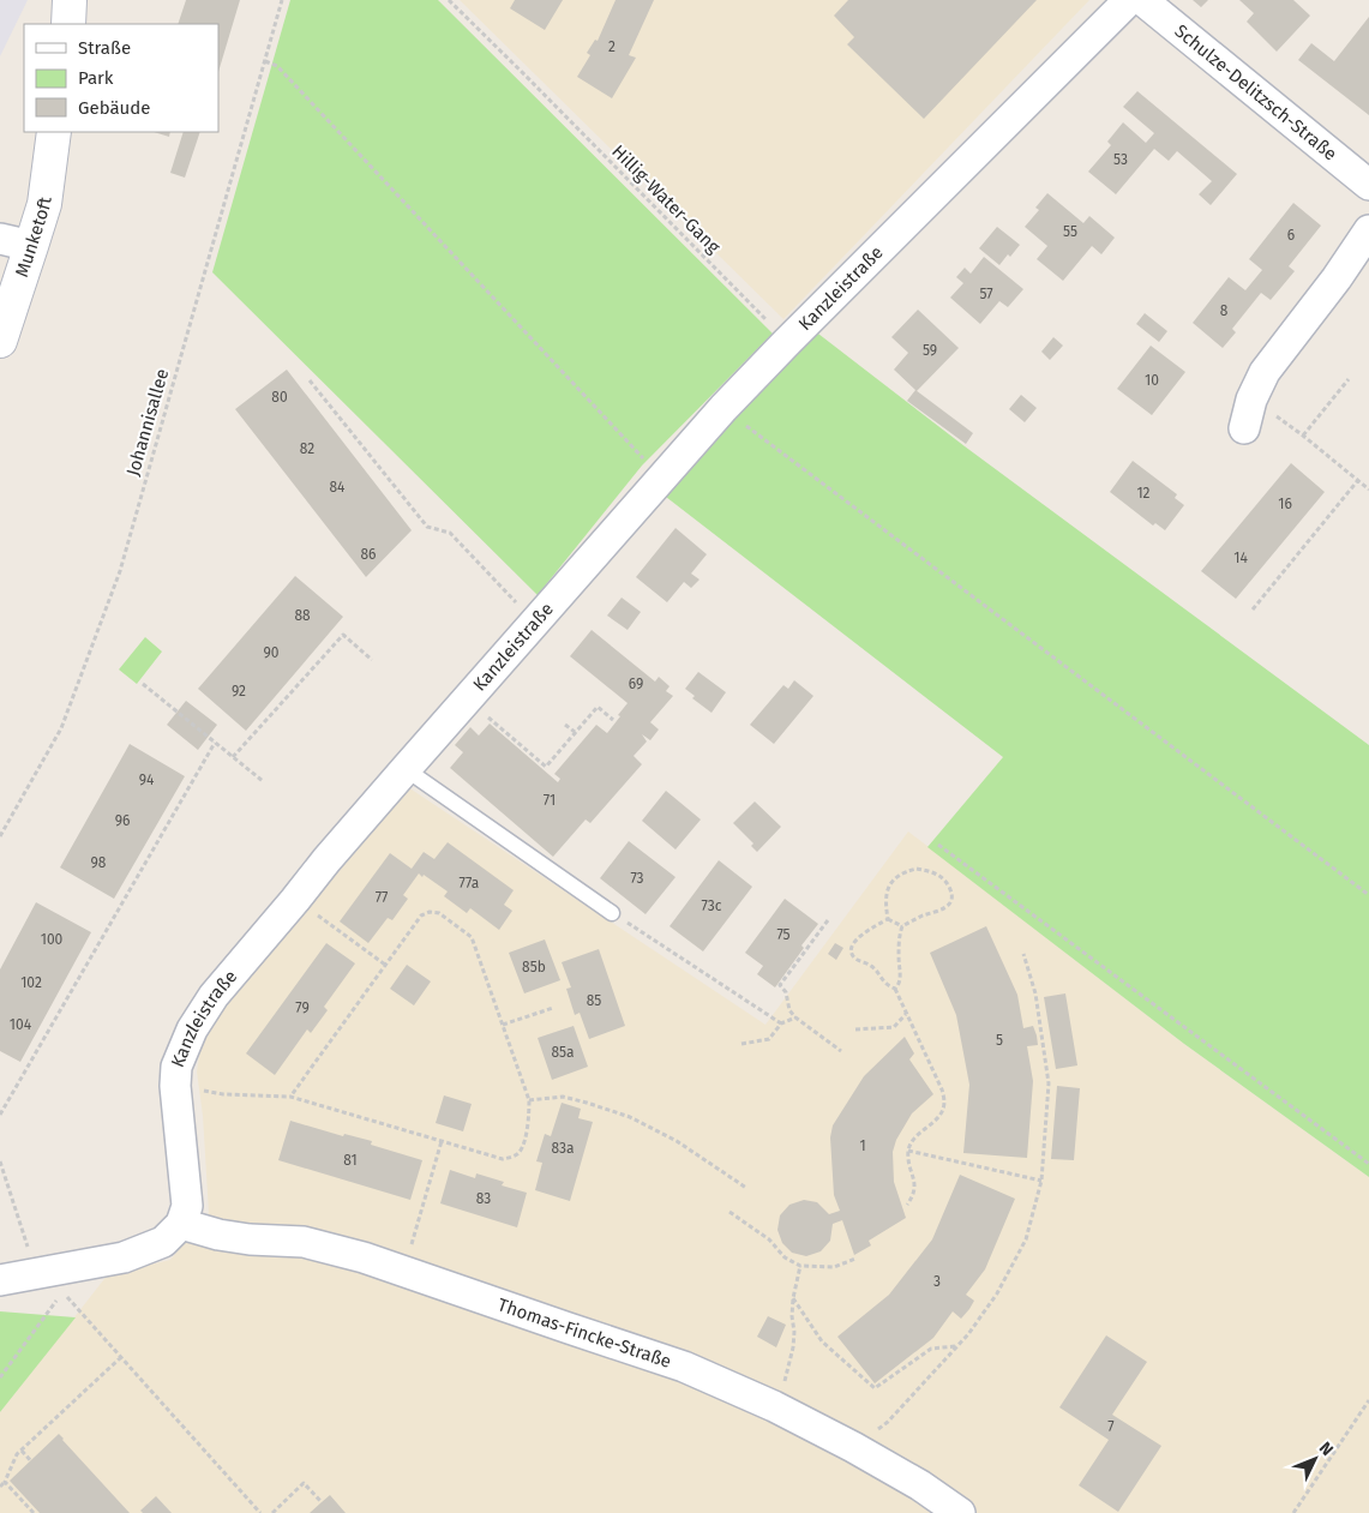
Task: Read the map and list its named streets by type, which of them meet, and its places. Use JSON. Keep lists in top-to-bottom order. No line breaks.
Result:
{"streets":{"street":["Schulze-Delitzsch-Straße","Munketoft","Kanzleistraße","Thomas-Fincke-Straße"],"path":["Hillig-Water-Gang","Johannisallee"]},"crossings":[["Hillig-Water-Gang","Kanzleistraße"],["Kanzleistraße","Thomas-Fincke-Straße"]],"house_numbers":["2","53","55","6","57","8","59","10","80","82","84","12","16","86","14","88","90","69","92","94","71","96","98","73","77a","77","73c","75","100","85b","102","85","79","104","5","85a","1","83a","81","83","3","7"],"legend":["Straße","Park","Gebäude"],"north":"top right"}
